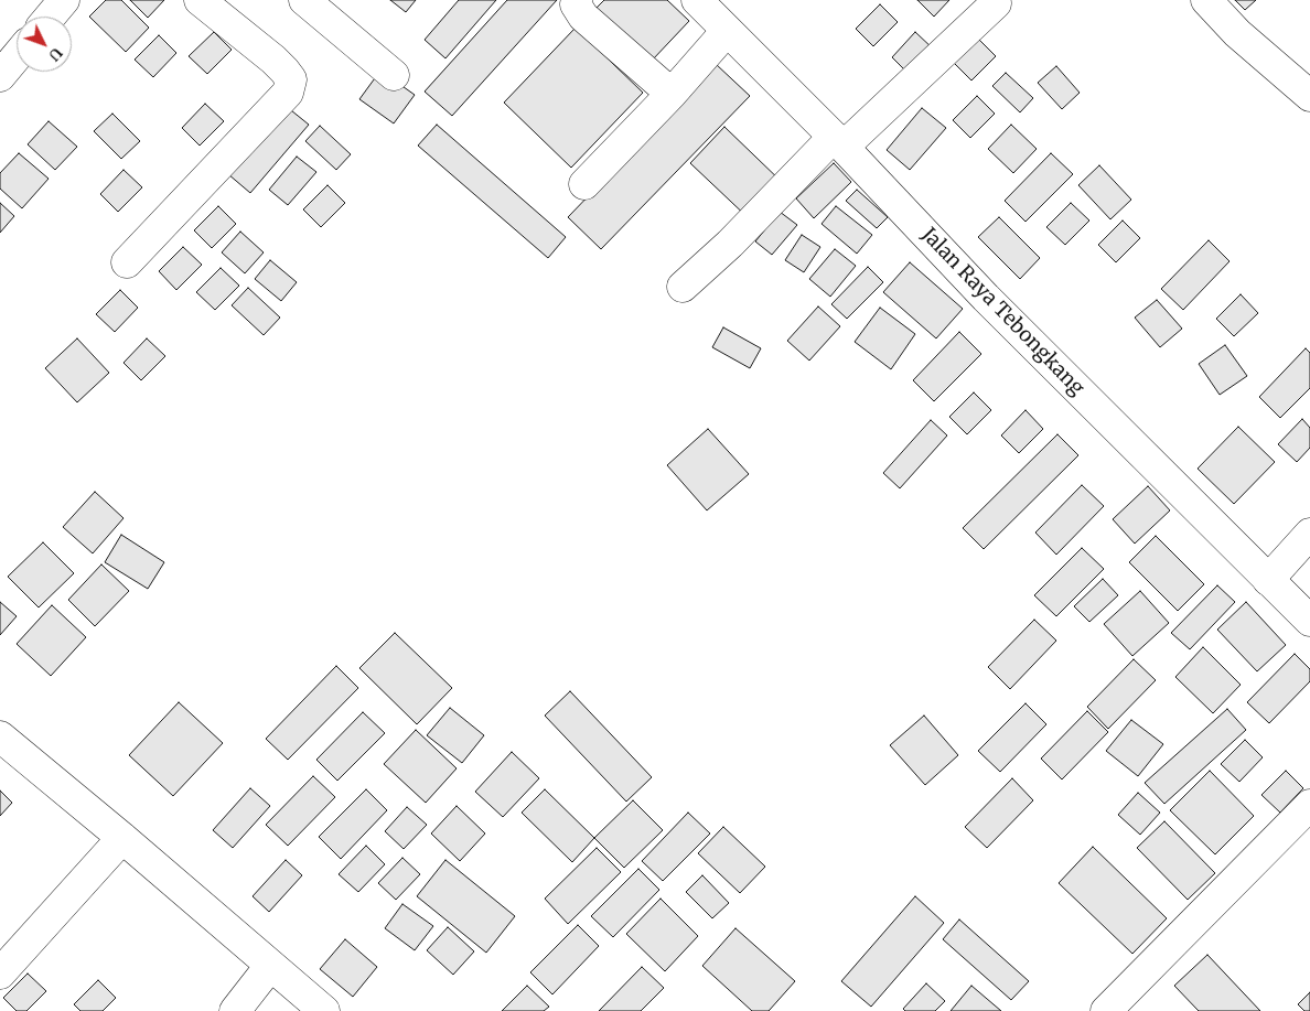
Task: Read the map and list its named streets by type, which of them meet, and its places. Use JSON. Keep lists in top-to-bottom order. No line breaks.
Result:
{"streets":{"street":["Jalan Raya Tebongkang"]},"north":"bottom right"}
